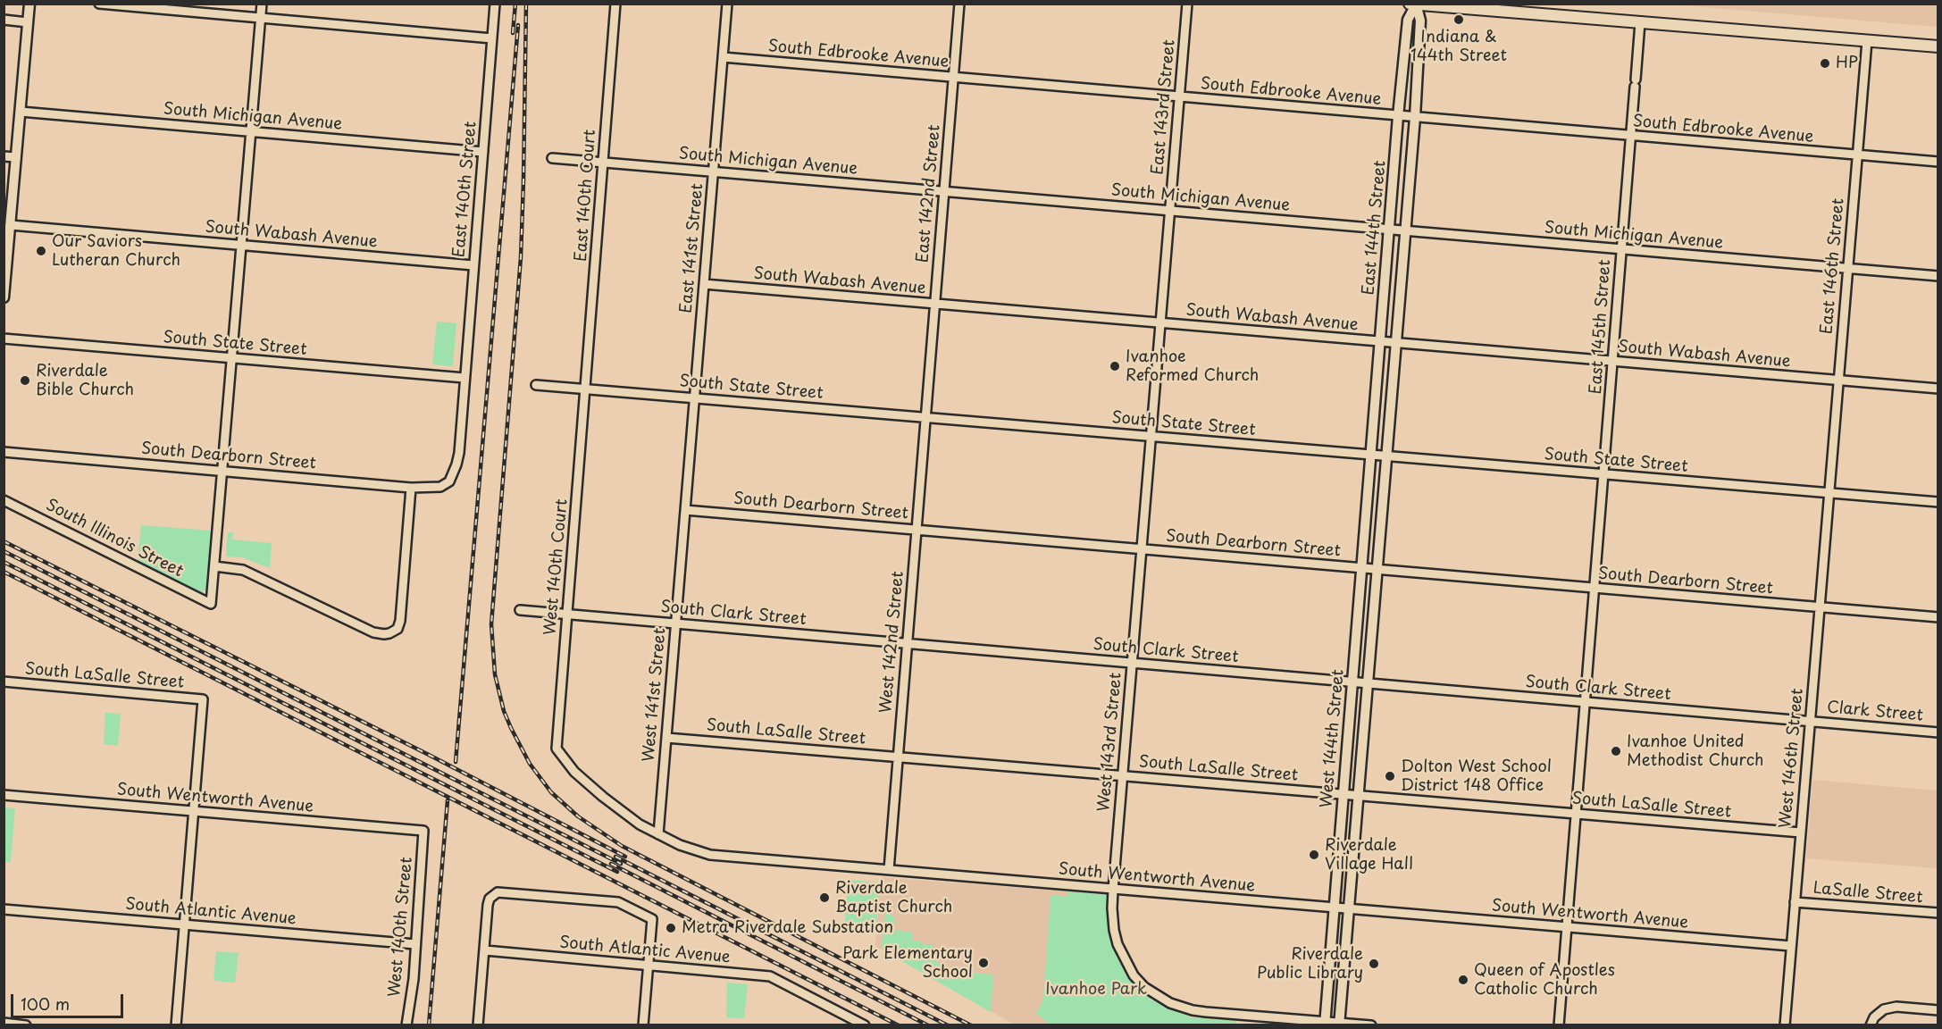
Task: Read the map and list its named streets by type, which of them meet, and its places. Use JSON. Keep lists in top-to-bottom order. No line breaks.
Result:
{"streets":{"street":["South Edbrooke Avenue","East 143rd Street","South Michigan Avenue","East 140th Street","East 142nd Street","East 140th Court","East 144th Street","South Wabash Avenue","East 141st Street","East 146th Street","East 145th Street","South State Street","South Dearborn Street","South Illinois Street","West 140th Court","South Clark Street","West 142nd Street","South LaSalle Street","West 141st Street","Clark Street","West 144th Street","West 143rd Street","West 146th Street","South Wentworth Avenue","LaSalle Street","South Atlantic Avenue","West 140th Street"]},"crossings":[["South Edbrooke Avenue","East 143rd Street"],["South Edbrooke Avenue","East 142nd Street"],["South Edbrooke Avenue","East 144th Street"],["South Edbrooke Avenue","East 141st Street"],["South Edbrooke Avenue","East 146th Street"],["South Edbrooke Avenue","East 145th Street"],["East 143rd Street","South Michigan Avenue"],["East 143rd Street","South Wabash Avenue"],["East 143rd Street","South State Street"],["East 143rd Street","West 143rd Street"],["South Michigan Avenue","East 140th Street"],["South Michigan Avenue","East 142nd Street"],["South Michigan Avenue","East 140th Court"],["South Michigan Avenue","East 144th Street"],["South Michigan Avenue","East 141st Street"],["South Michigan Avenue","East 146th Street"],["South Michigan Avenue","East 145th Street"],["East 140th Street","South Wabash Avenue"],["East 140th Street","South State Street"],["East 140th Street","South Dearborn Street"],["East 142nd Street","South Wabash Avenue"],["East 142nd Street","South State Street"],["East 142nd Street","West 142nd Street"],["East 140th Court","South State Street"],["East 140th Court","West 140th Court"],["East 144th Street","South Wabash Avenue"],["East 144th Street","South State Street"],["East 144th Street","West 144th Street"],["South Wabash Avenue","East 141st Street"],["South Wabash Avenue","East 146th Street"],["South Wabash Avenue","East 145th Street"],["East 141st Street","South State Street"],["East 141st Street","West 141st Street"],["East 146th Street","South State Street"],["East 146th Street","West 146th Street"],["East 145th Street","South State Street"],["East 145th Street","South Dearborn Street"],["East 145th Street","South Clark Street"],["East 145th Street","South LaSalle Street"],["East 145th Street","South Wentworth Avenue"],["South State Street","South Dearborn Street"],["South State Street","West 140th Court"],["South State Street","West 142nd Street"],["South State Street","West 141st Street"],["South State Street","West 144th Street"],["South State Street","West 143rd Street"],["South State Street","West 146th Street"],["South Dearborn Street","West 142nd Street"],["South Dearborn Street","West 141st Street"],["South Dearborn Street","West 144th Street"],["South Dearborn Street","West 143rd Street"],["South Dearborn Street","West 146th Street"],["West 140th Court","South Clark Street"],["West 140th Court","South Wentworth Avenue"],["South Clark Street","West 142nd Street"],["South Clark Street","West 141st Street"],["South Clark Street","Clark Street"],["South Clark Street","West 144th Street"],["South Clark Street","West 143rd Street"],["South Clark Street","West 146th Street"],["West 142nd Street","South LaSalle Street"],["West 142nd Street","South Wentworth Avenue"],["South LaSalle Street","West 141st Street"],["South LaSalle Street","West 144th Street"],["South LaSalle Street","West 143rd Street"],["South LaSalle Street","West 146th Street"],["South LaSalle Street","South Wentworth Avenue"],["West 141st Street","South Wentworth Avenue"],["Clark Street","West 146th Street"],["West 144th Street","South Wentworth Avenue"],["West 143rd Street","South Wentworth Avenue"],["West 146th Street","South Wentworth Avenue"],["West 146th Street","LaSalle Street"],["South Wentworth Avenue","West 140th Street"],["South Atlantic Avenue","West 140th Street"]],"parks":["Ivanhoe Park"],"places":["Indiana & 144th Street","HP","Our Saviors Lutheran Church","Ivanhoe Reformed Church","Riverdale Bible Church","Ivanhoe United Methodist Church","Dolton West School District 148 Office","Riverdale Village Hall","Riverdale Baptist Church","Metra Riverdale Substation","Park Elementary School","Riverdale Public Library","Queen of Apostles Catholic Church"],"scale_bar":"100 m"}
